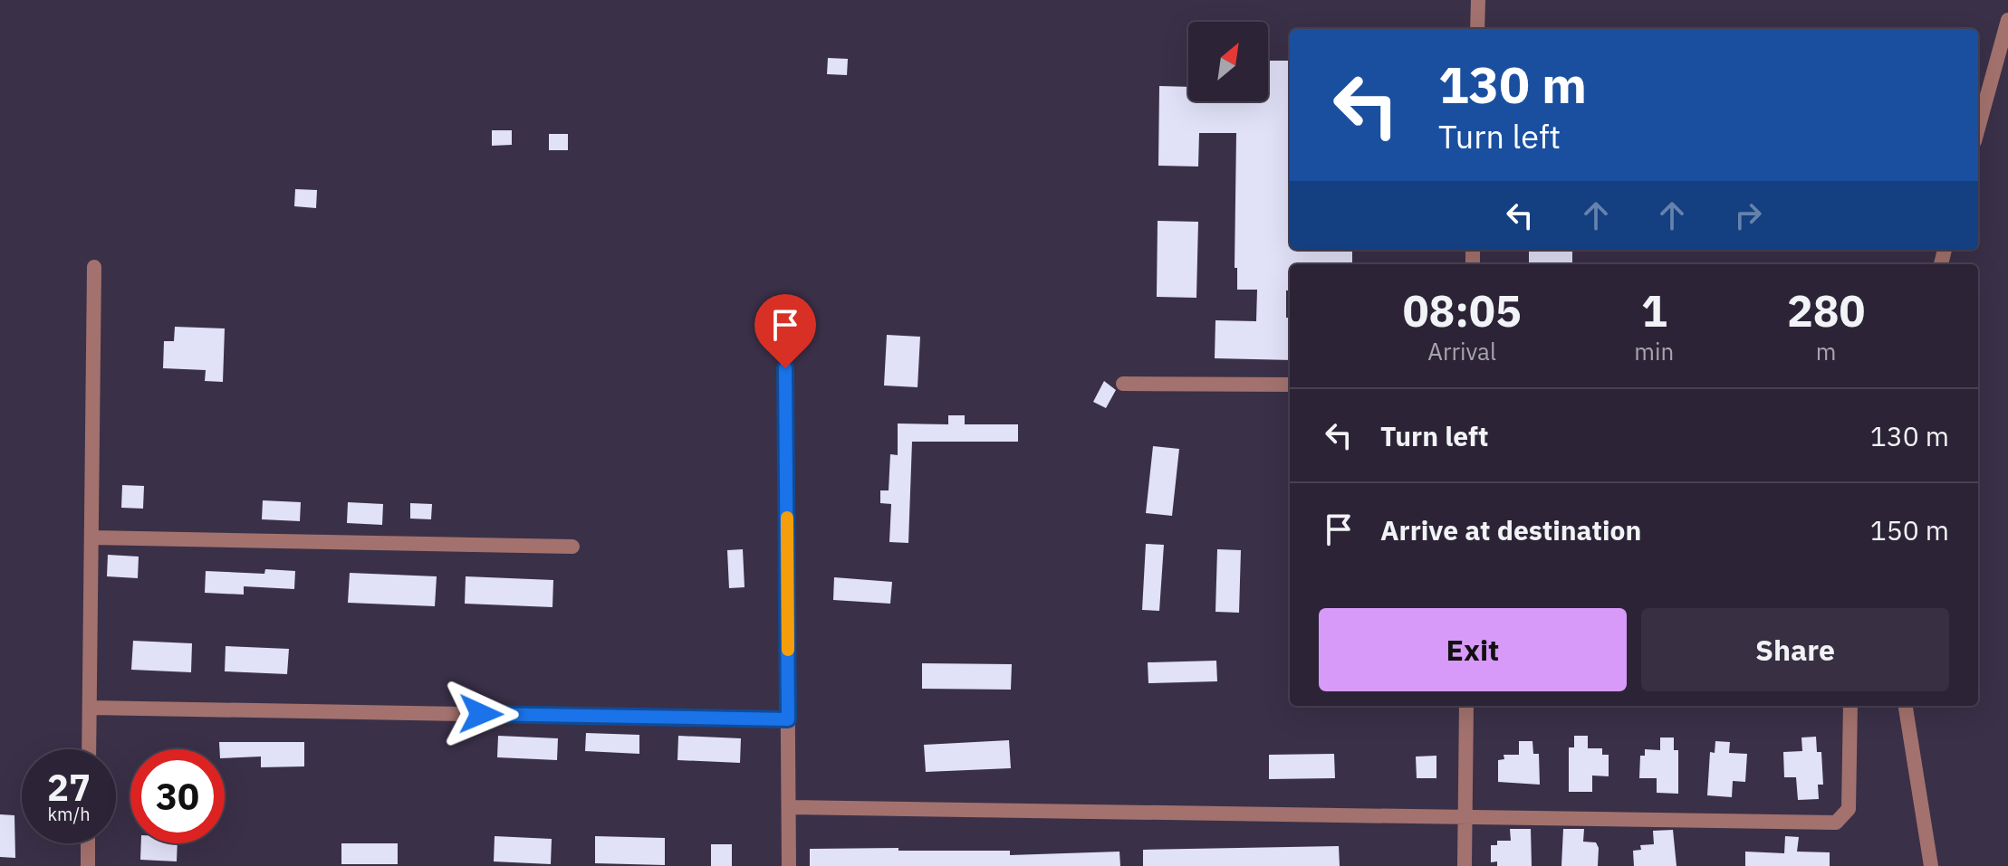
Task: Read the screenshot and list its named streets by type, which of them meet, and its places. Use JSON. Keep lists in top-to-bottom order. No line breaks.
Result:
{"north":"top right","page":{"turn":["130 m","Turn left"],"eta":["08:05","Arrival","1","min","280","m"],"list":[{"name":"Turn left","value":"130 m"},{"name":"Arrive at destination","value":"150 m"}],"buttons":["Exit","Share"],"speed":"27 km/h","limit":"30"}}
